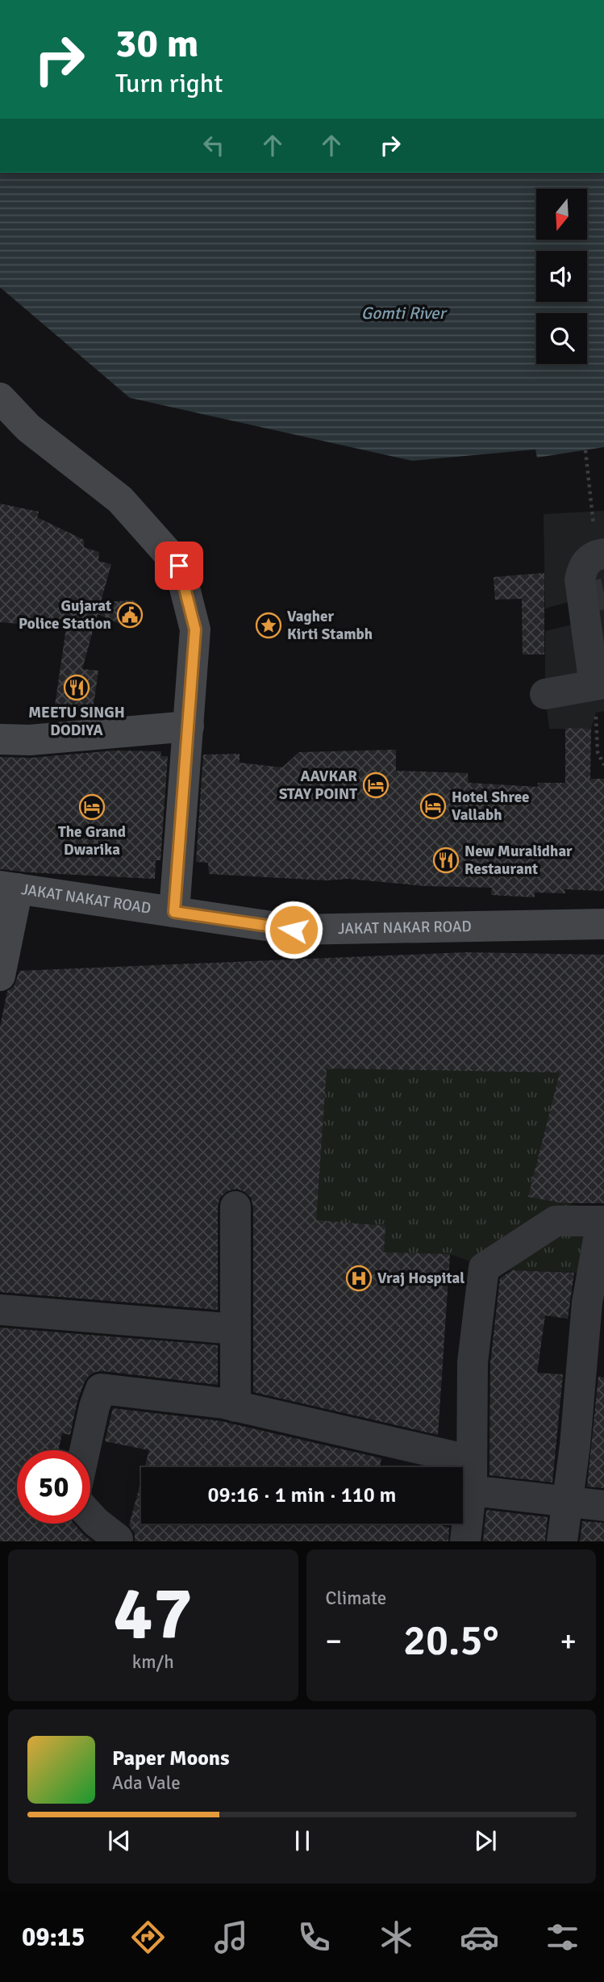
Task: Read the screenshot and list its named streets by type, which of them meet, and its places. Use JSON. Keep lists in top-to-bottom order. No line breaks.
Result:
{"streets":{"main road":["JAKAT NAKAT ROAD","JAKAT NAKAR ROAD"]},"crossings":[["JAKAT NAKAT ROAD","JAKAT NAKAR ROAD"]],"water":["Gomti River"],"places":{"public building":["Gujarat Police Station"],"place":["Vagher Kirti Stambh"],"restaurant":["MEETU SINGH DODIYA","New Muralidhar Restaurant"],"hotel":["AAVKAR STAY POINT","Hotel Shree Vallabh","The Grand Dwarika"],"hospital":["Vraj Hospital"]},"north":"bottom","page":{"turn":["30 m","Turn right"],"limit":"50","trip":"09:16 · 1 min · 110 m","tile":[["47","km/h"],"Climate"],"heat":["−","20.5°","+"],"song":["Paper Moons","Ada Vale"],"tabs":"09:15"}}
